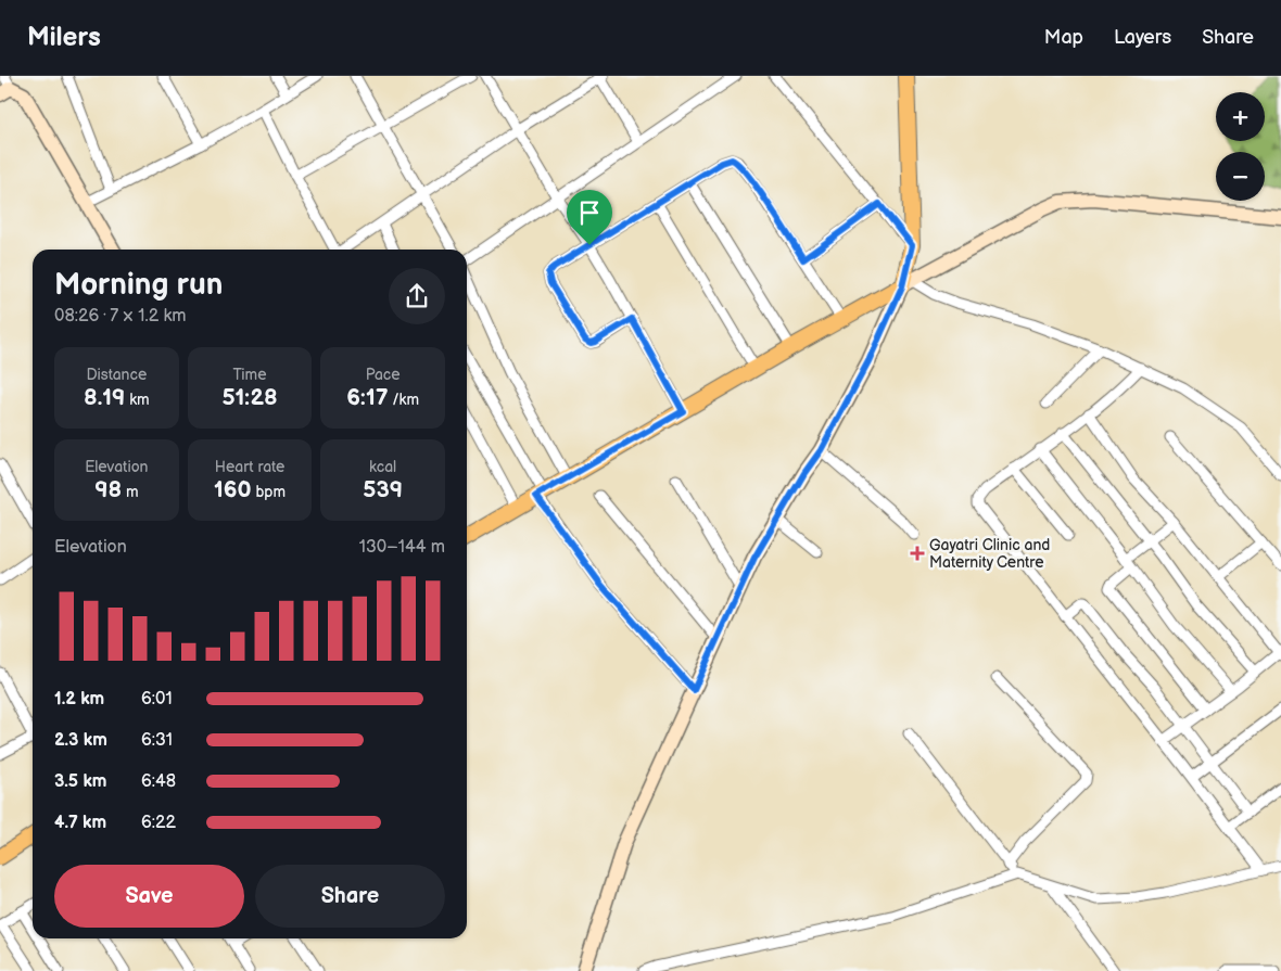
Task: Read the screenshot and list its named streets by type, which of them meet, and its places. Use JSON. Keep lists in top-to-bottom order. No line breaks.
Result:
{"places":{"health":["Gayatri Clinic and Maternity Centre"]},"page":{"header":"Milers","nav":["Map","Layers","Share"],"map_buttons":["+","−"],"heading":["Morning run","08:26 · 7 × 1.2 km"],"stats":[["Distance","8.19 km"],["Time","51:28"],["Pace","6:17 /km"],["Elevation","98 m"],["Heart rate","160 bpm"],["kcal","539"]],"chart":["Elevation","130–144 m"],"list":[{"name":"1.2 km","note":"6:01"},{"name":"2.3 km","note":"6:31"},{"name":"3.5 km","note":"6:48"},{"name":"4.7 km","note":"6:22"}],"buttons":["Save","Share"]}}
